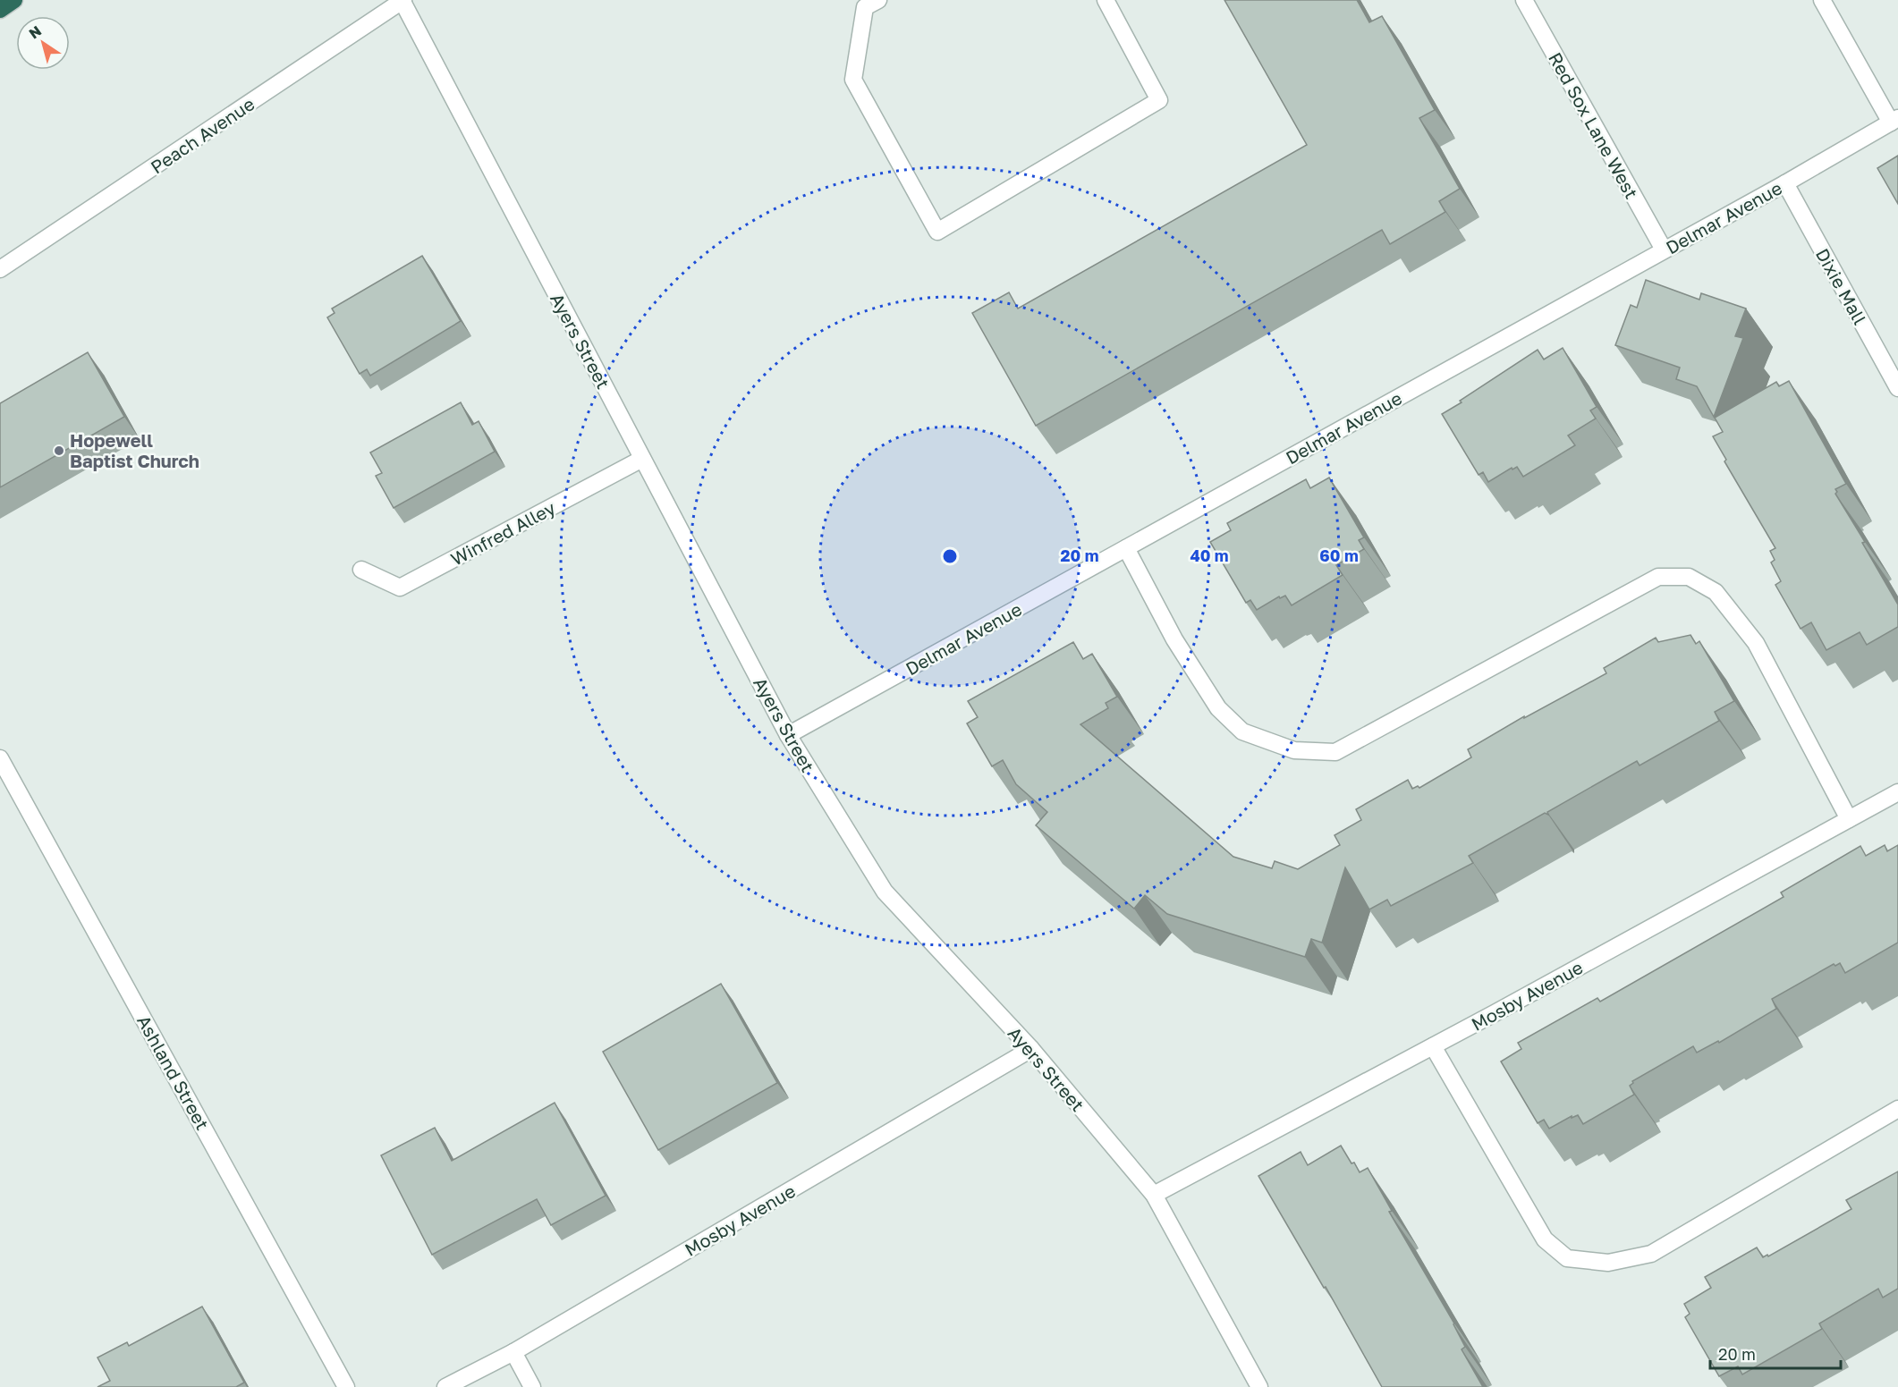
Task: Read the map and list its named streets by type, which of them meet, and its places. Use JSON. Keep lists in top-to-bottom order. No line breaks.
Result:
{"streets":{"street":["Red Sox Lane West","Peach Avenue","Delmar Avenue","Dixie Mall","Ayers Street","Winfred Alley","Mosby Avenue","Ashland Street"]},"crossings":[["Red Sox Lane West","Delmar Avenue"],["Peach Avenue","Ayers Street"],["Delmar Avenue","Dixie Mall"],["Delmar Avenue","Ayers Street"],["Ayers Street","Winfred Alley"],["Ayers Street","Mosby Avenue"]],"places":["Hopewell Baptist Church"],"scale_bar":"20 m","north":"top left","rings":["20 m","40 m","60 m"]}
